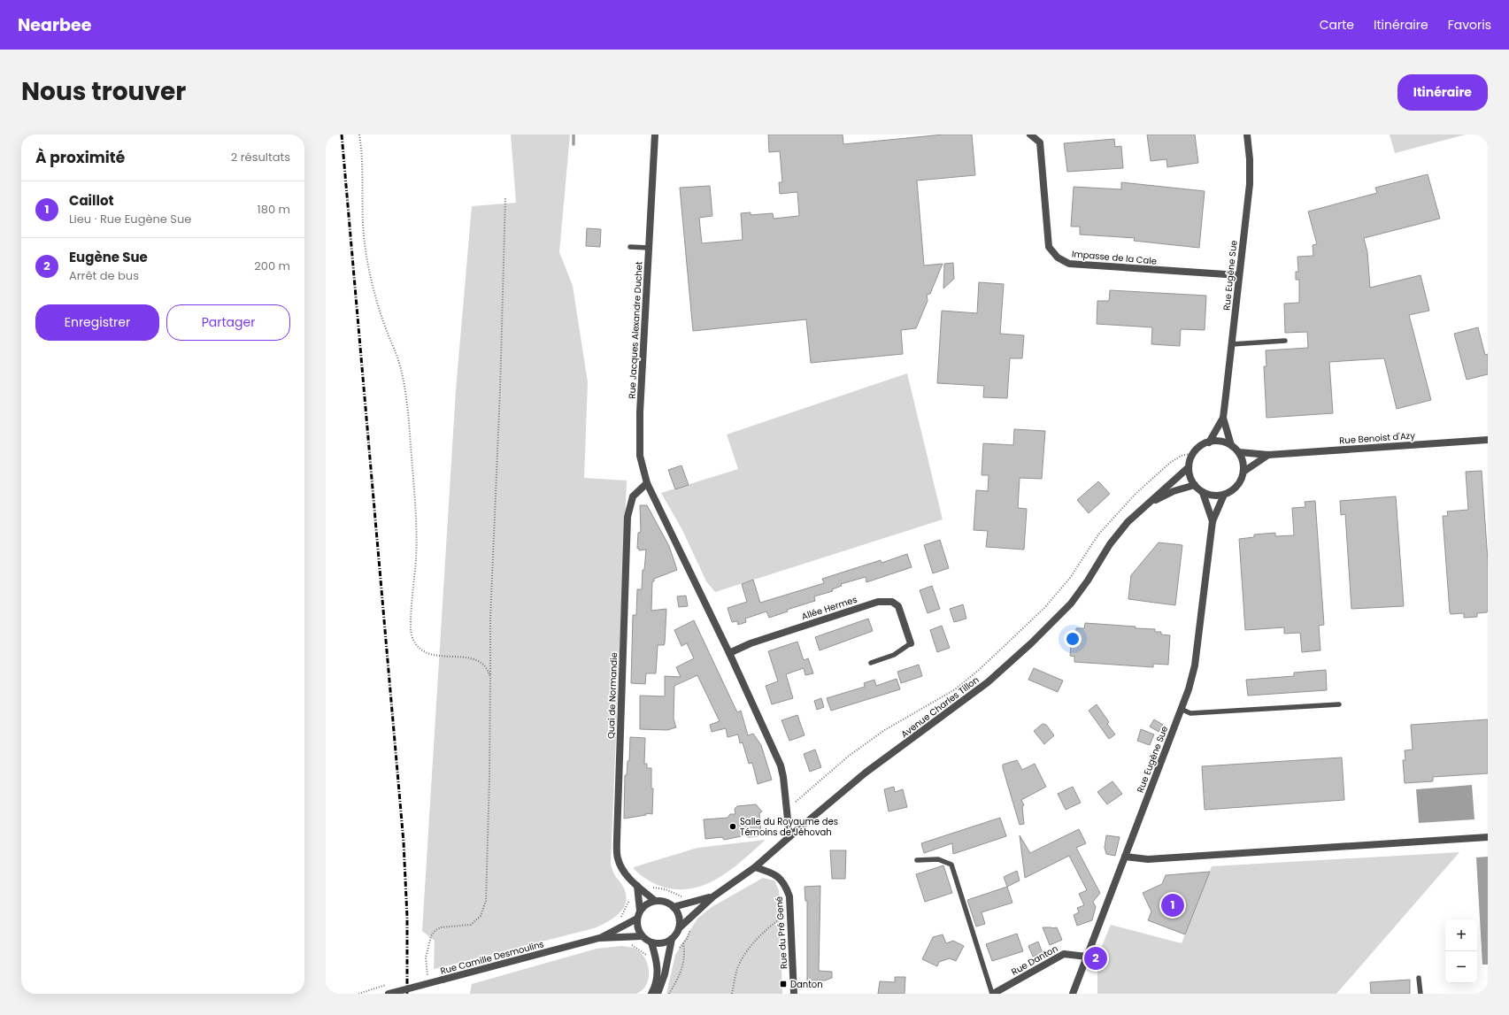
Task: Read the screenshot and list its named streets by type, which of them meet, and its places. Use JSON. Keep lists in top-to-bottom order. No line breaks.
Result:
{"streets":{"street":["Impasse de la Cale","Rue Eugène Sue","Rue Jacques Alexandre Duchet","Rue Benoist d'Azy","Allée Hermes","Quai de Normandie","Avenue Charles Tillon","Rue du Pré Gené","Rue Camille Desmoulins","Rue Danton"]},"crossings":[["Impasse de la Cale","Rue Eugène Sue"],["Rue Eugène Sue","Rue Benoist d'Azy"],["Rue Eugène Sue","Avenue Charles Tillon"],["Rue Eugène Sue","Rue Danton"],["Rue Jacques Alexandre Duchet","Allée Hermes"],["Rue Jacques Alexandre Duchet","Quai de Normandie"],["Rue Jacques Alexandre Duchet","Avenue Charles Tillon"],["Rue Benoist d'Azy","Avenue Charles Tillon"],["Quai de Normandie","Avenue Charles Tillon"],["Quai de Normandie","Rue Camille Desmoulins"],["Avenue Charles Tillon","Rue du Pré Gené"],["Avenue Charles Tillon","Rue Camille Desmoulins"]],"places":{"other":["Salle du Royaume des Témoins de Jéhovah"],"transit":["Danton"]},"page":{"header":"Nearbee","nav":["Carte","Itinéraire","Favoris"],"title":"Nous trouver","buttons":["Itinéraire",["Enregistrer","Partager"]],"heading":["À proximité","2 résultats"],"list":[{"mark":"1","name":"Caillot","note":"Lieu · Rue Eugène Sue","value":"180 m"},{"mark":"2","name":"Eugène Sue","note":"Arrêt de bus","value":"200 m"}],"pins":["1","2"],"map_buttons":["+","−"]}}
